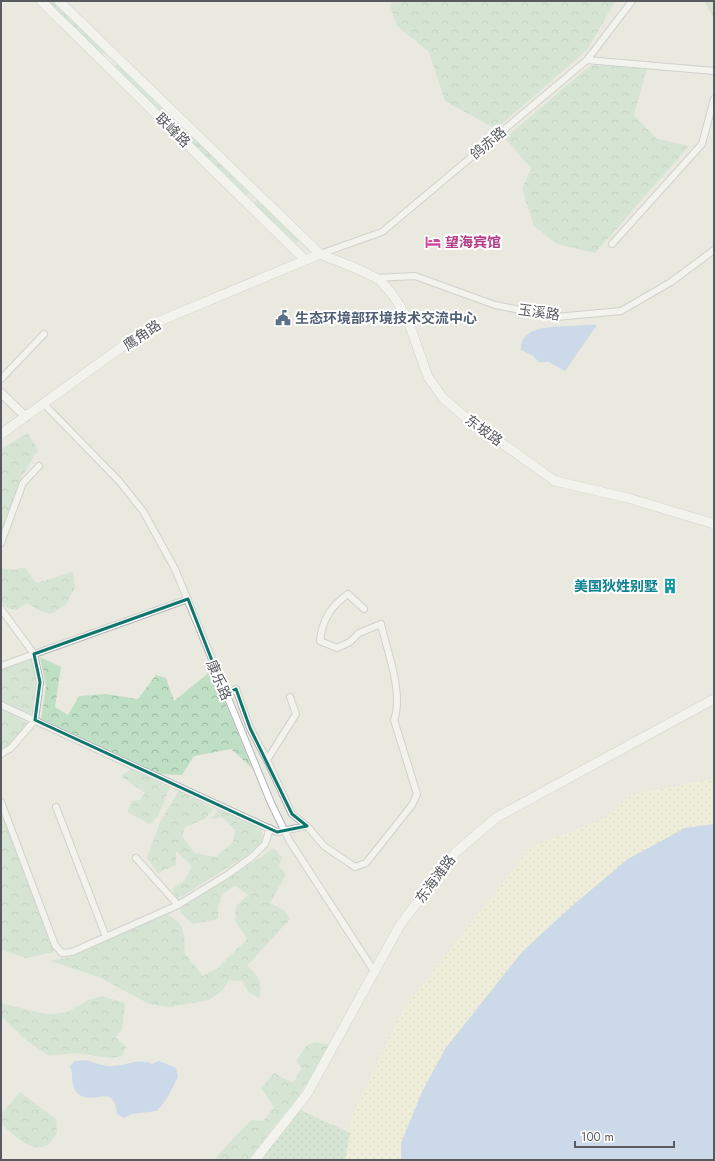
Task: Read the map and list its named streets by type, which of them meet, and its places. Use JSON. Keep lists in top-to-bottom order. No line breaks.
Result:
{"streets":{"main road":["联峰路","鹰角路","东坡路","东海滩路"],"street":["鸽赤路","玉溪路","康乐路"]},"crossings":[["联峰路","鸽赤路"],["联峰路","鹰角路"],["联峰路","东坡路"],["鸽赤路","鹰角路"],["鸽赤路","东坡路"],["玉溪路","东坡路"],["鹰角路","东坡路"],["鹰角路","康乐路"],["康乐路","东海滩路"]],"places":{"hotel":["望海宾馆"],"public building":["生态环境部环境技术交流中心"],"building":["美国狄姓别墅"]},"scale_bar":"100 m"}
